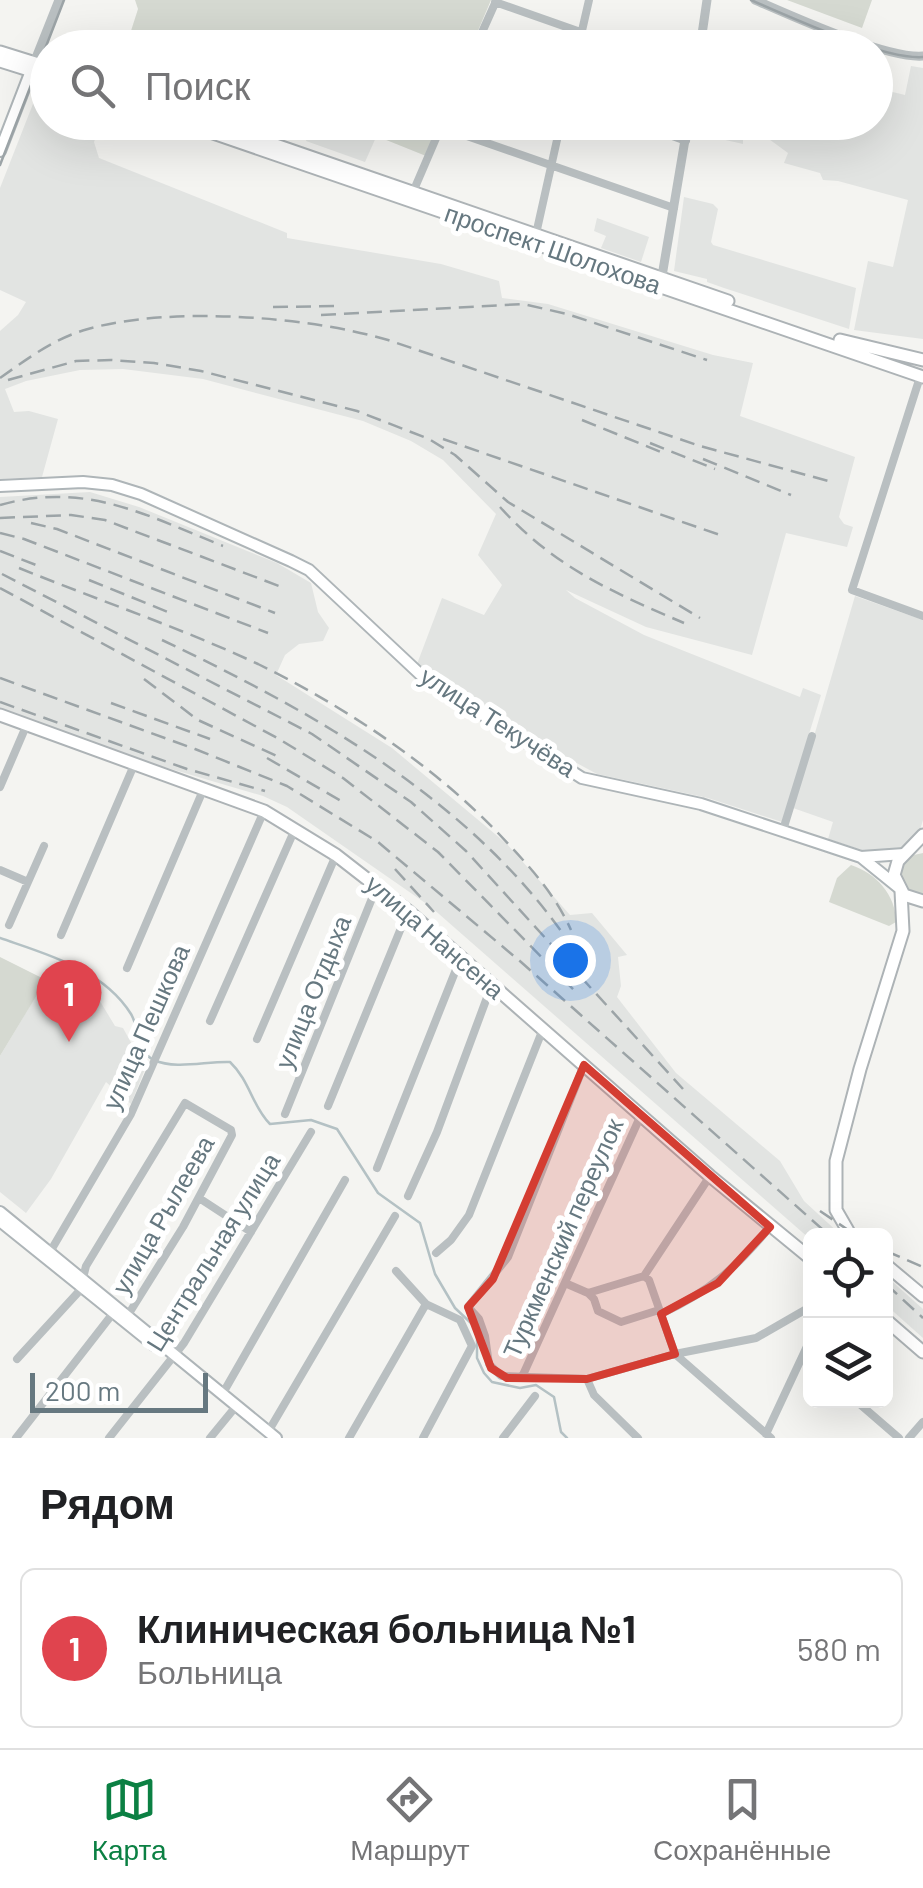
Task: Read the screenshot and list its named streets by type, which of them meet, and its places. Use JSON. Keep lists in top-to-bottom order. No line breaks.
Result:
{"streets":{"main road":["проспект Шолохова","улица Текучёва","улица Нансена"],"street":["улица Отдыха","улица Пешкова","улица Рылеева","Туркменский переулок","Центральная улица"]},"crossings":[["улица Нансена","улица Отдыха"],["улица Нансена","улица Пешкова"],["улица Нансена","Туркменский переулок"]],"scale_bar":"200 m","page":{"search":"Поиск","pins":"1","scale":"200 m","heading":"Рядом","list":[{"mark":"1","name":"Клиническая больница №1","note":"Больница","value":"580 m"}],"nav":["Карта","Маршрут","Сохранённые"]}}
